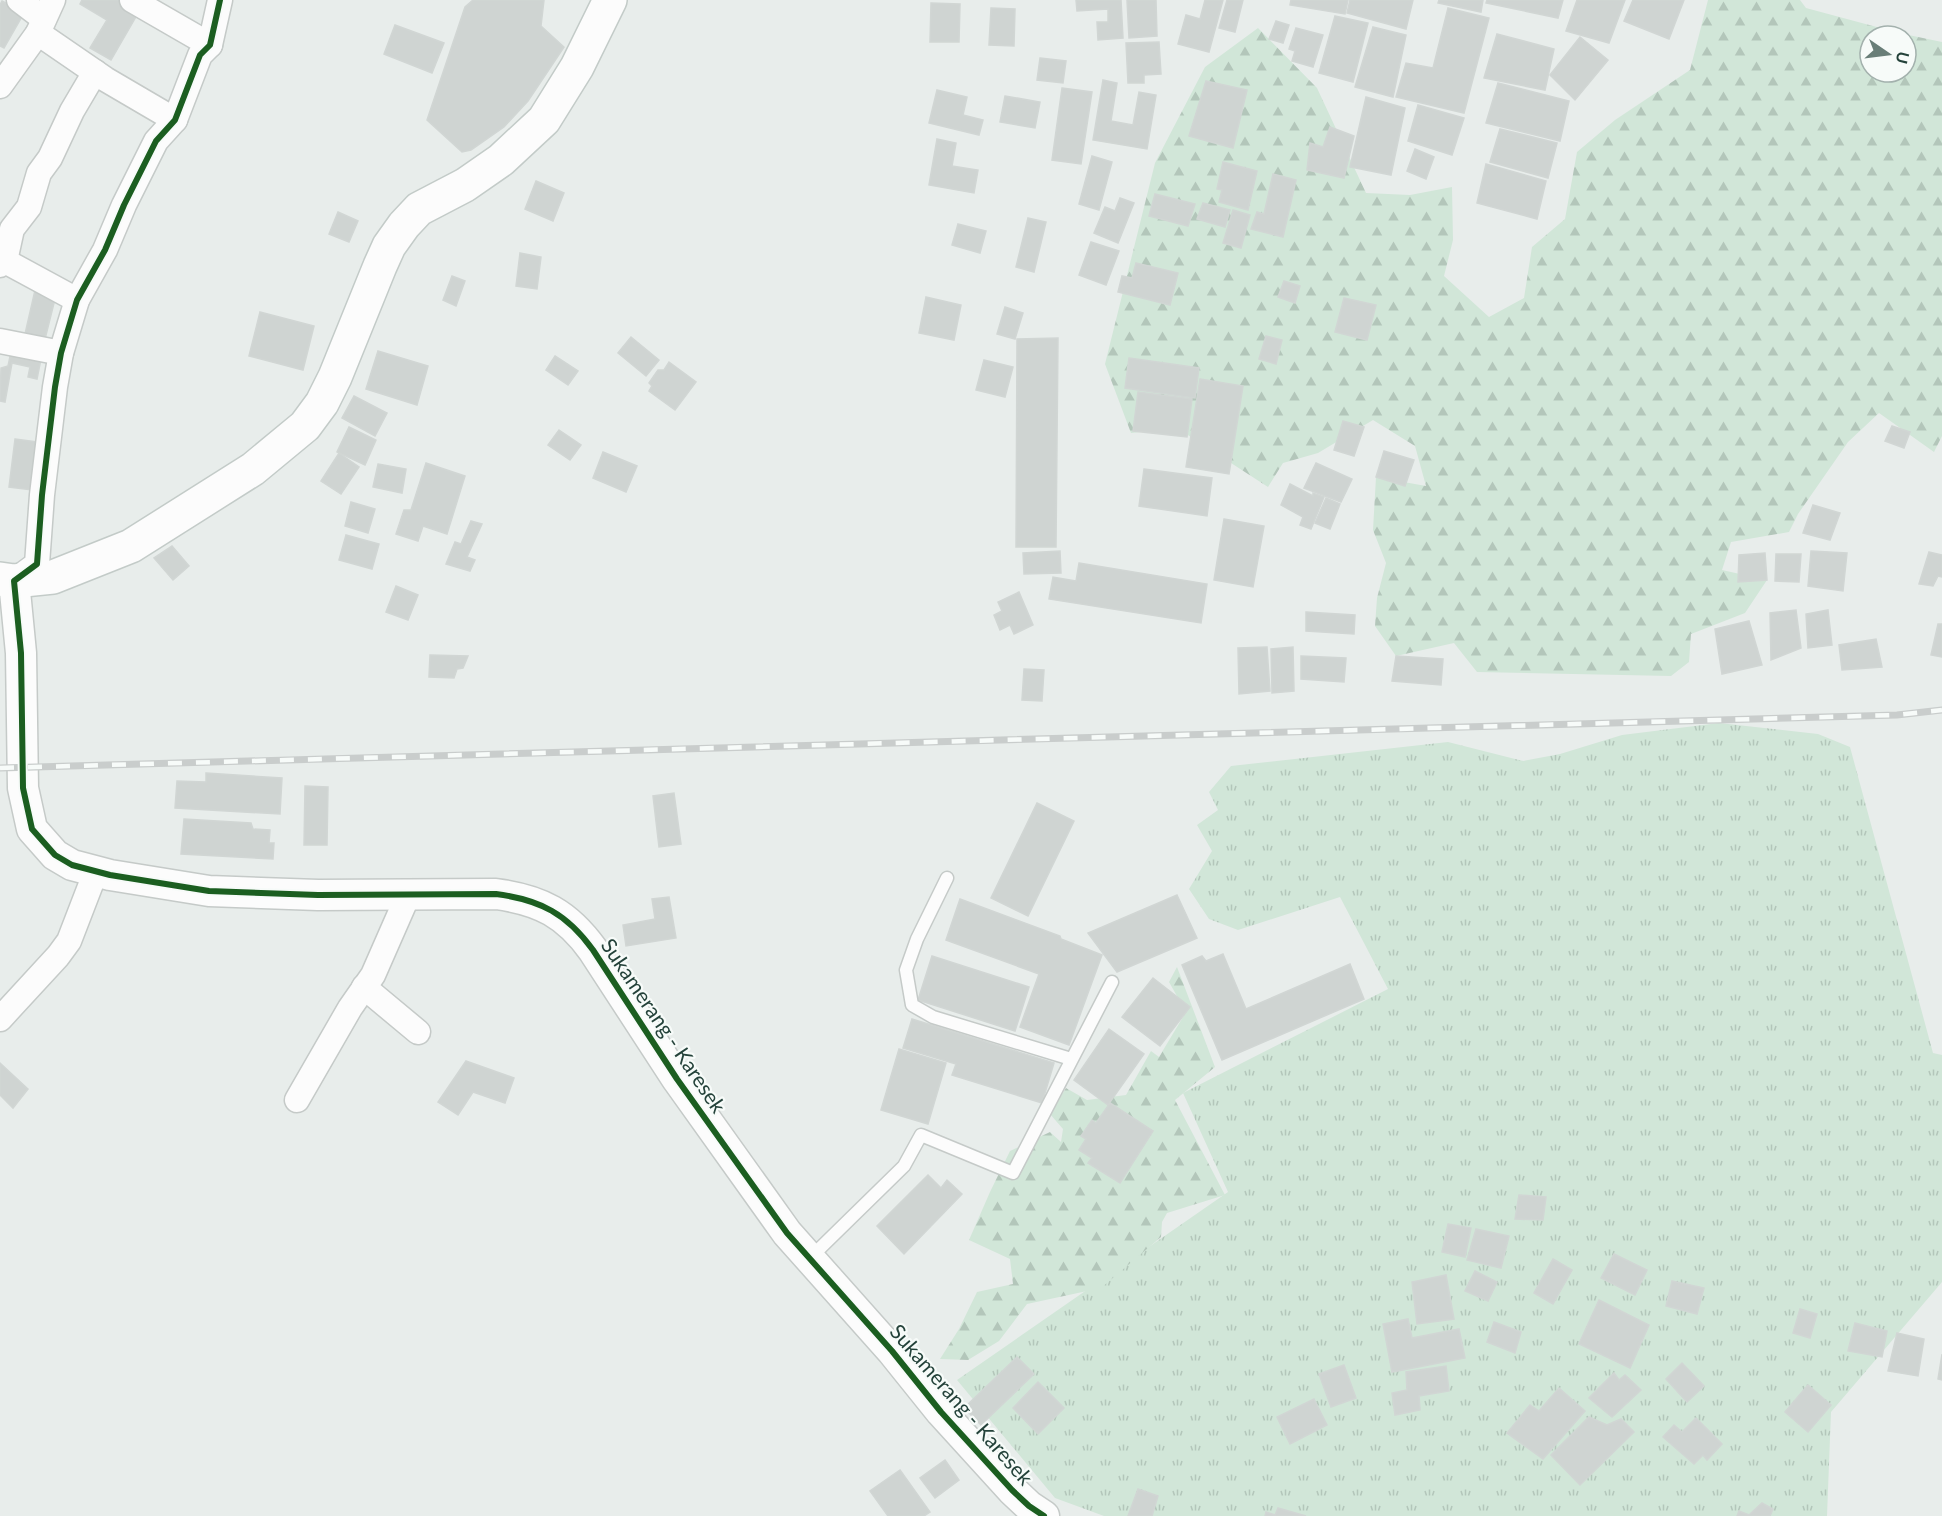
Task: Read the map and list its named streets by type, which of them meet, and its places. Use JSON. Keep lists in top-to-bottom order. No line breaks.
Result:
{"streets":{"street":["Sukamerang - Karesek"]},"north":"right"}
